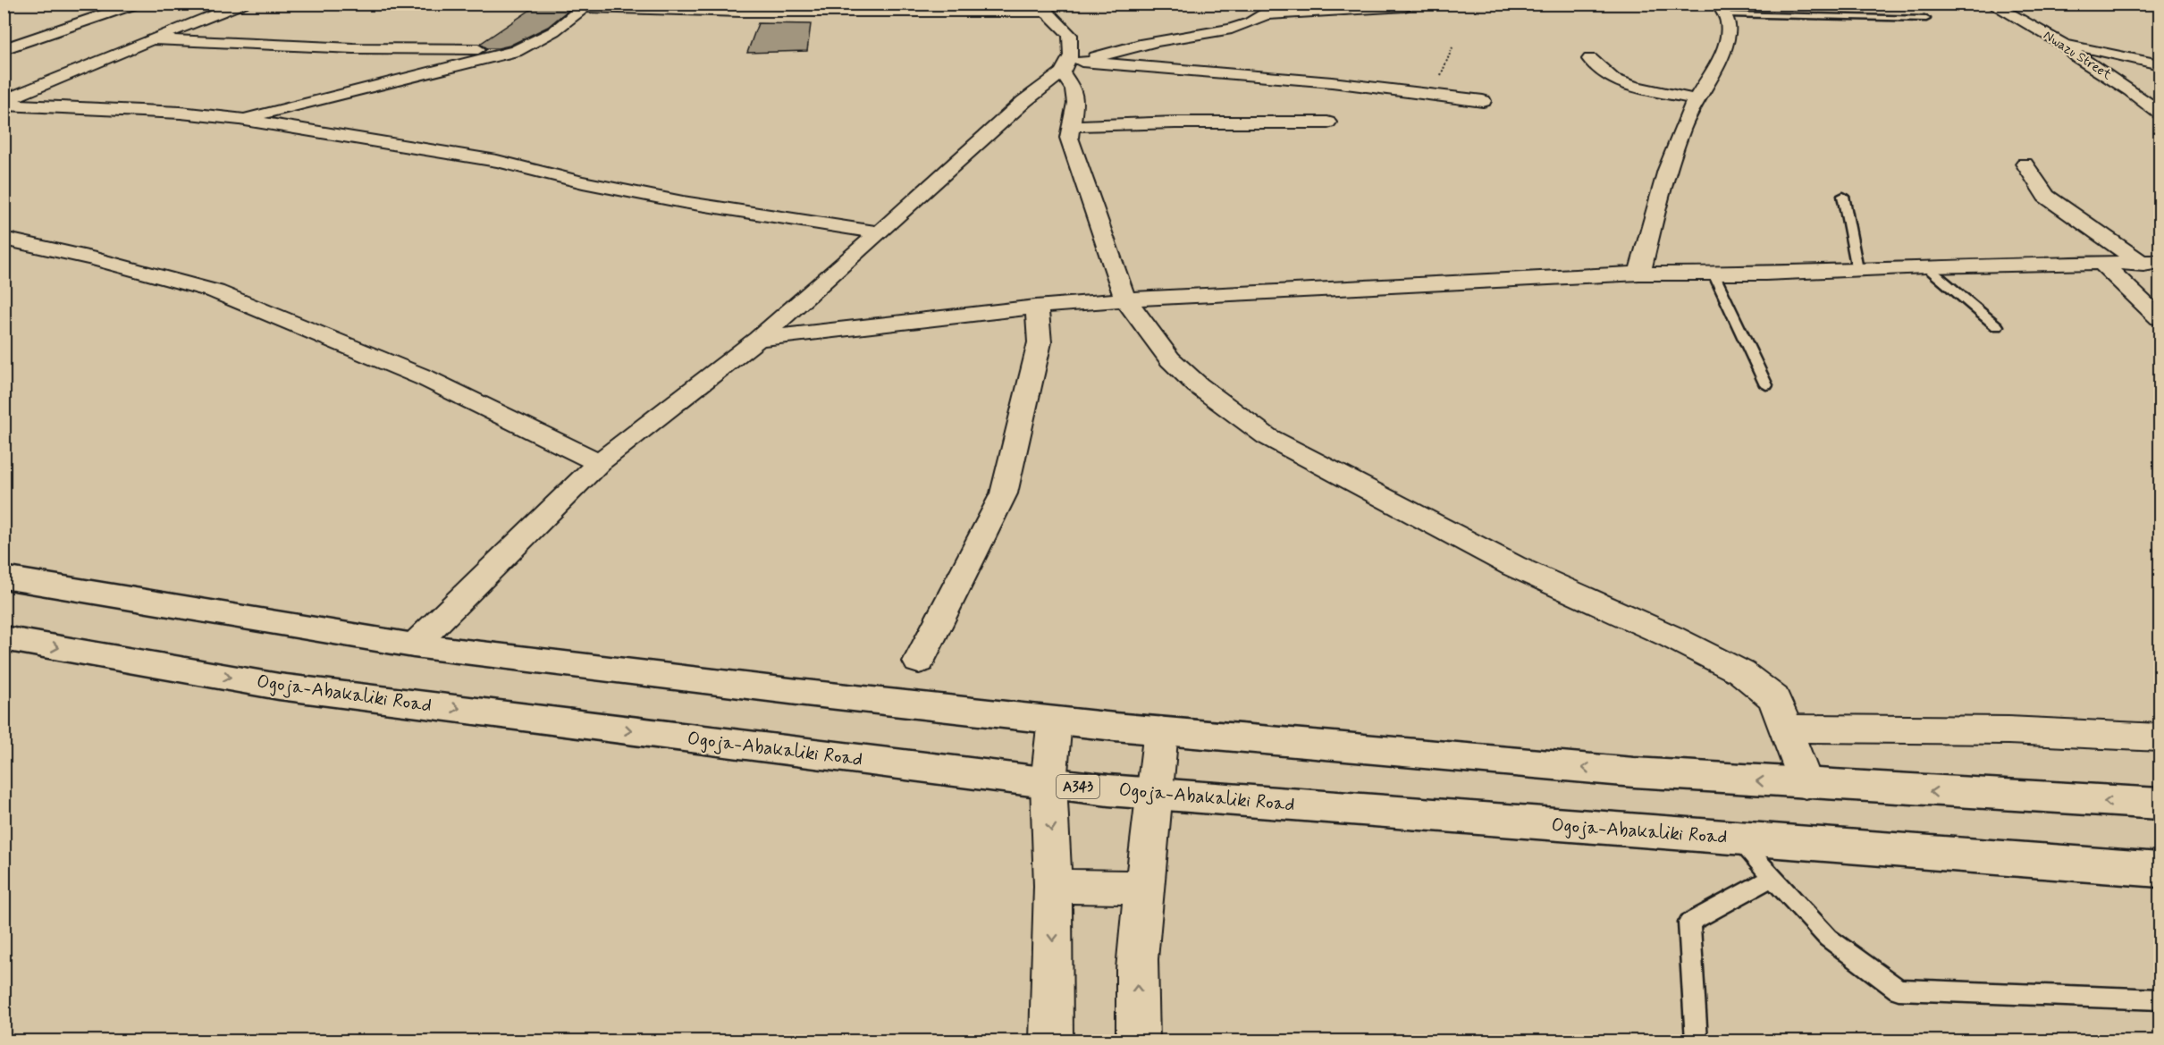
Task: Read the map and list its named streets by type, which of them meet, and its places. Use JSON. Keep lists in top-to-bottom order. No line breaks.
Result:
{"streets":{"highway":["Ogoja-Abakaliki Road","A343"],"street":["Nwazu Street"]}}
